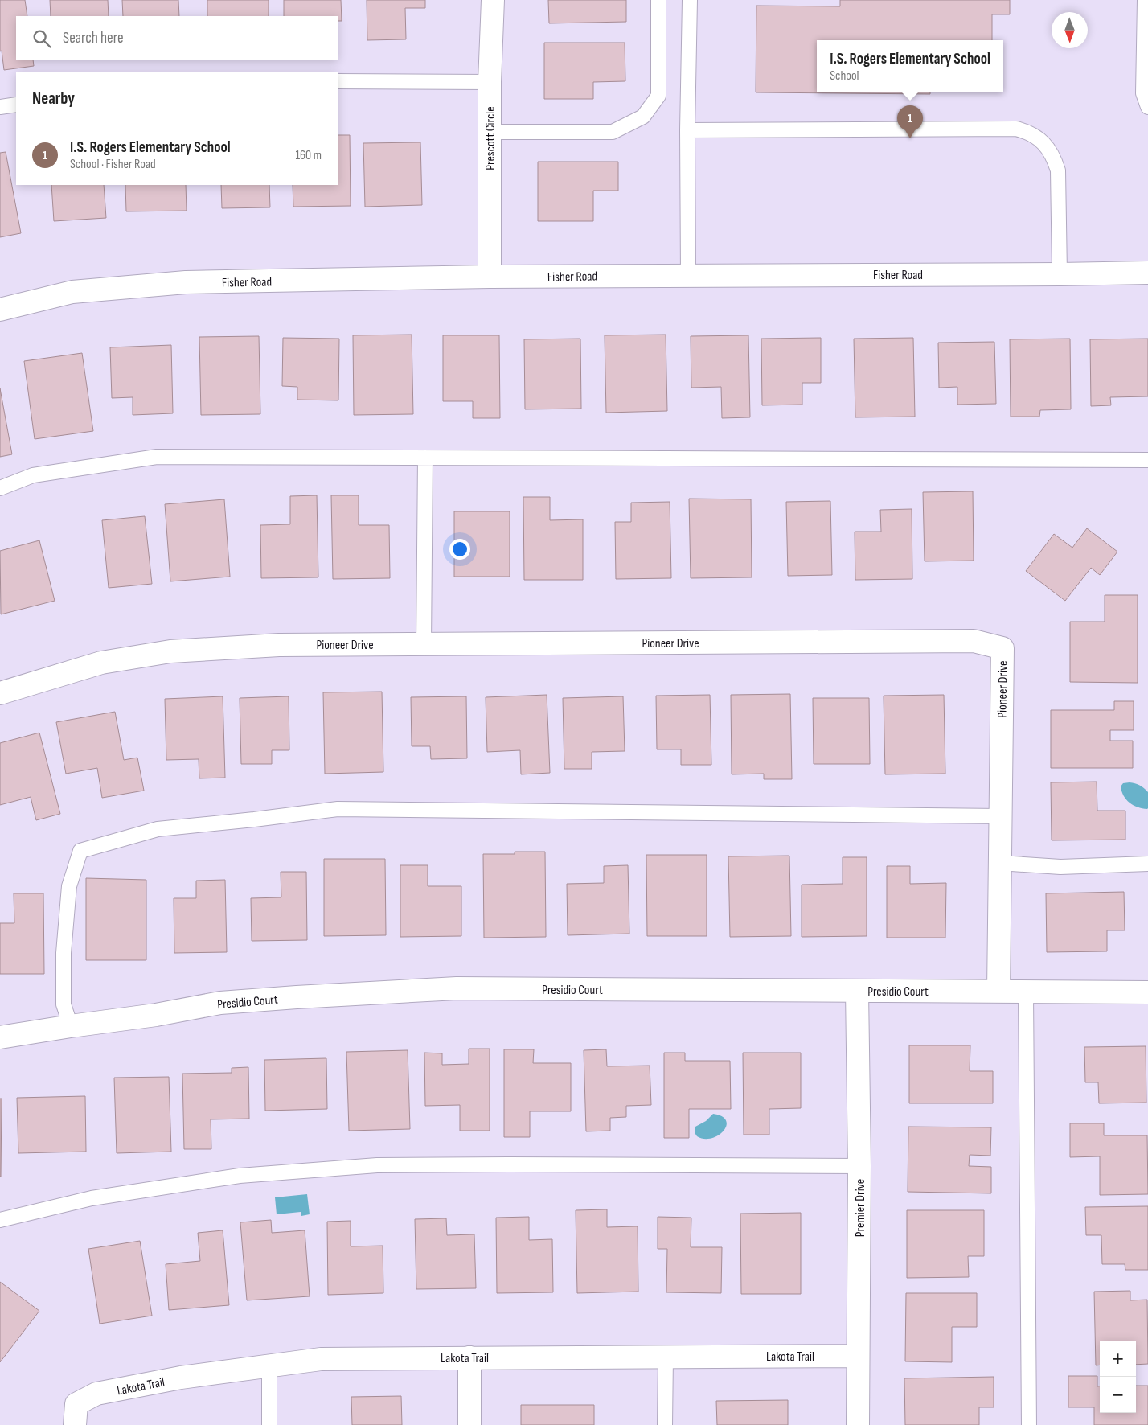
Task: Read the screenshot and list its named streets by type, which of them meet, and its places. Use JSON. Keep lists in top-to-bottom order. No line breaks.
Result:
{"streets":{"street":["Prescott Circle","Fisher Road","Pioneer Drive","Presidio Court","Premier Drive","Lakota Trail"]},"crossings":[["Prescott Circle","Fisher Road"],["Pioneer Drive","Presidio Court"],["Presidio Court","Premier Drive"],["Premier Drive","Lakota Trail"]],"north":"bottom","page":{"search":"Search here","popup":["I.S. Rogers Elementary School","School"],"heading":"Nearby","pins":"1","list":[{"mark":"1","name":"I.S. Rogers Elementary School","note":"School · Fisher Road","value":"160 m"}],"map_buttons":["+","−"]}}
